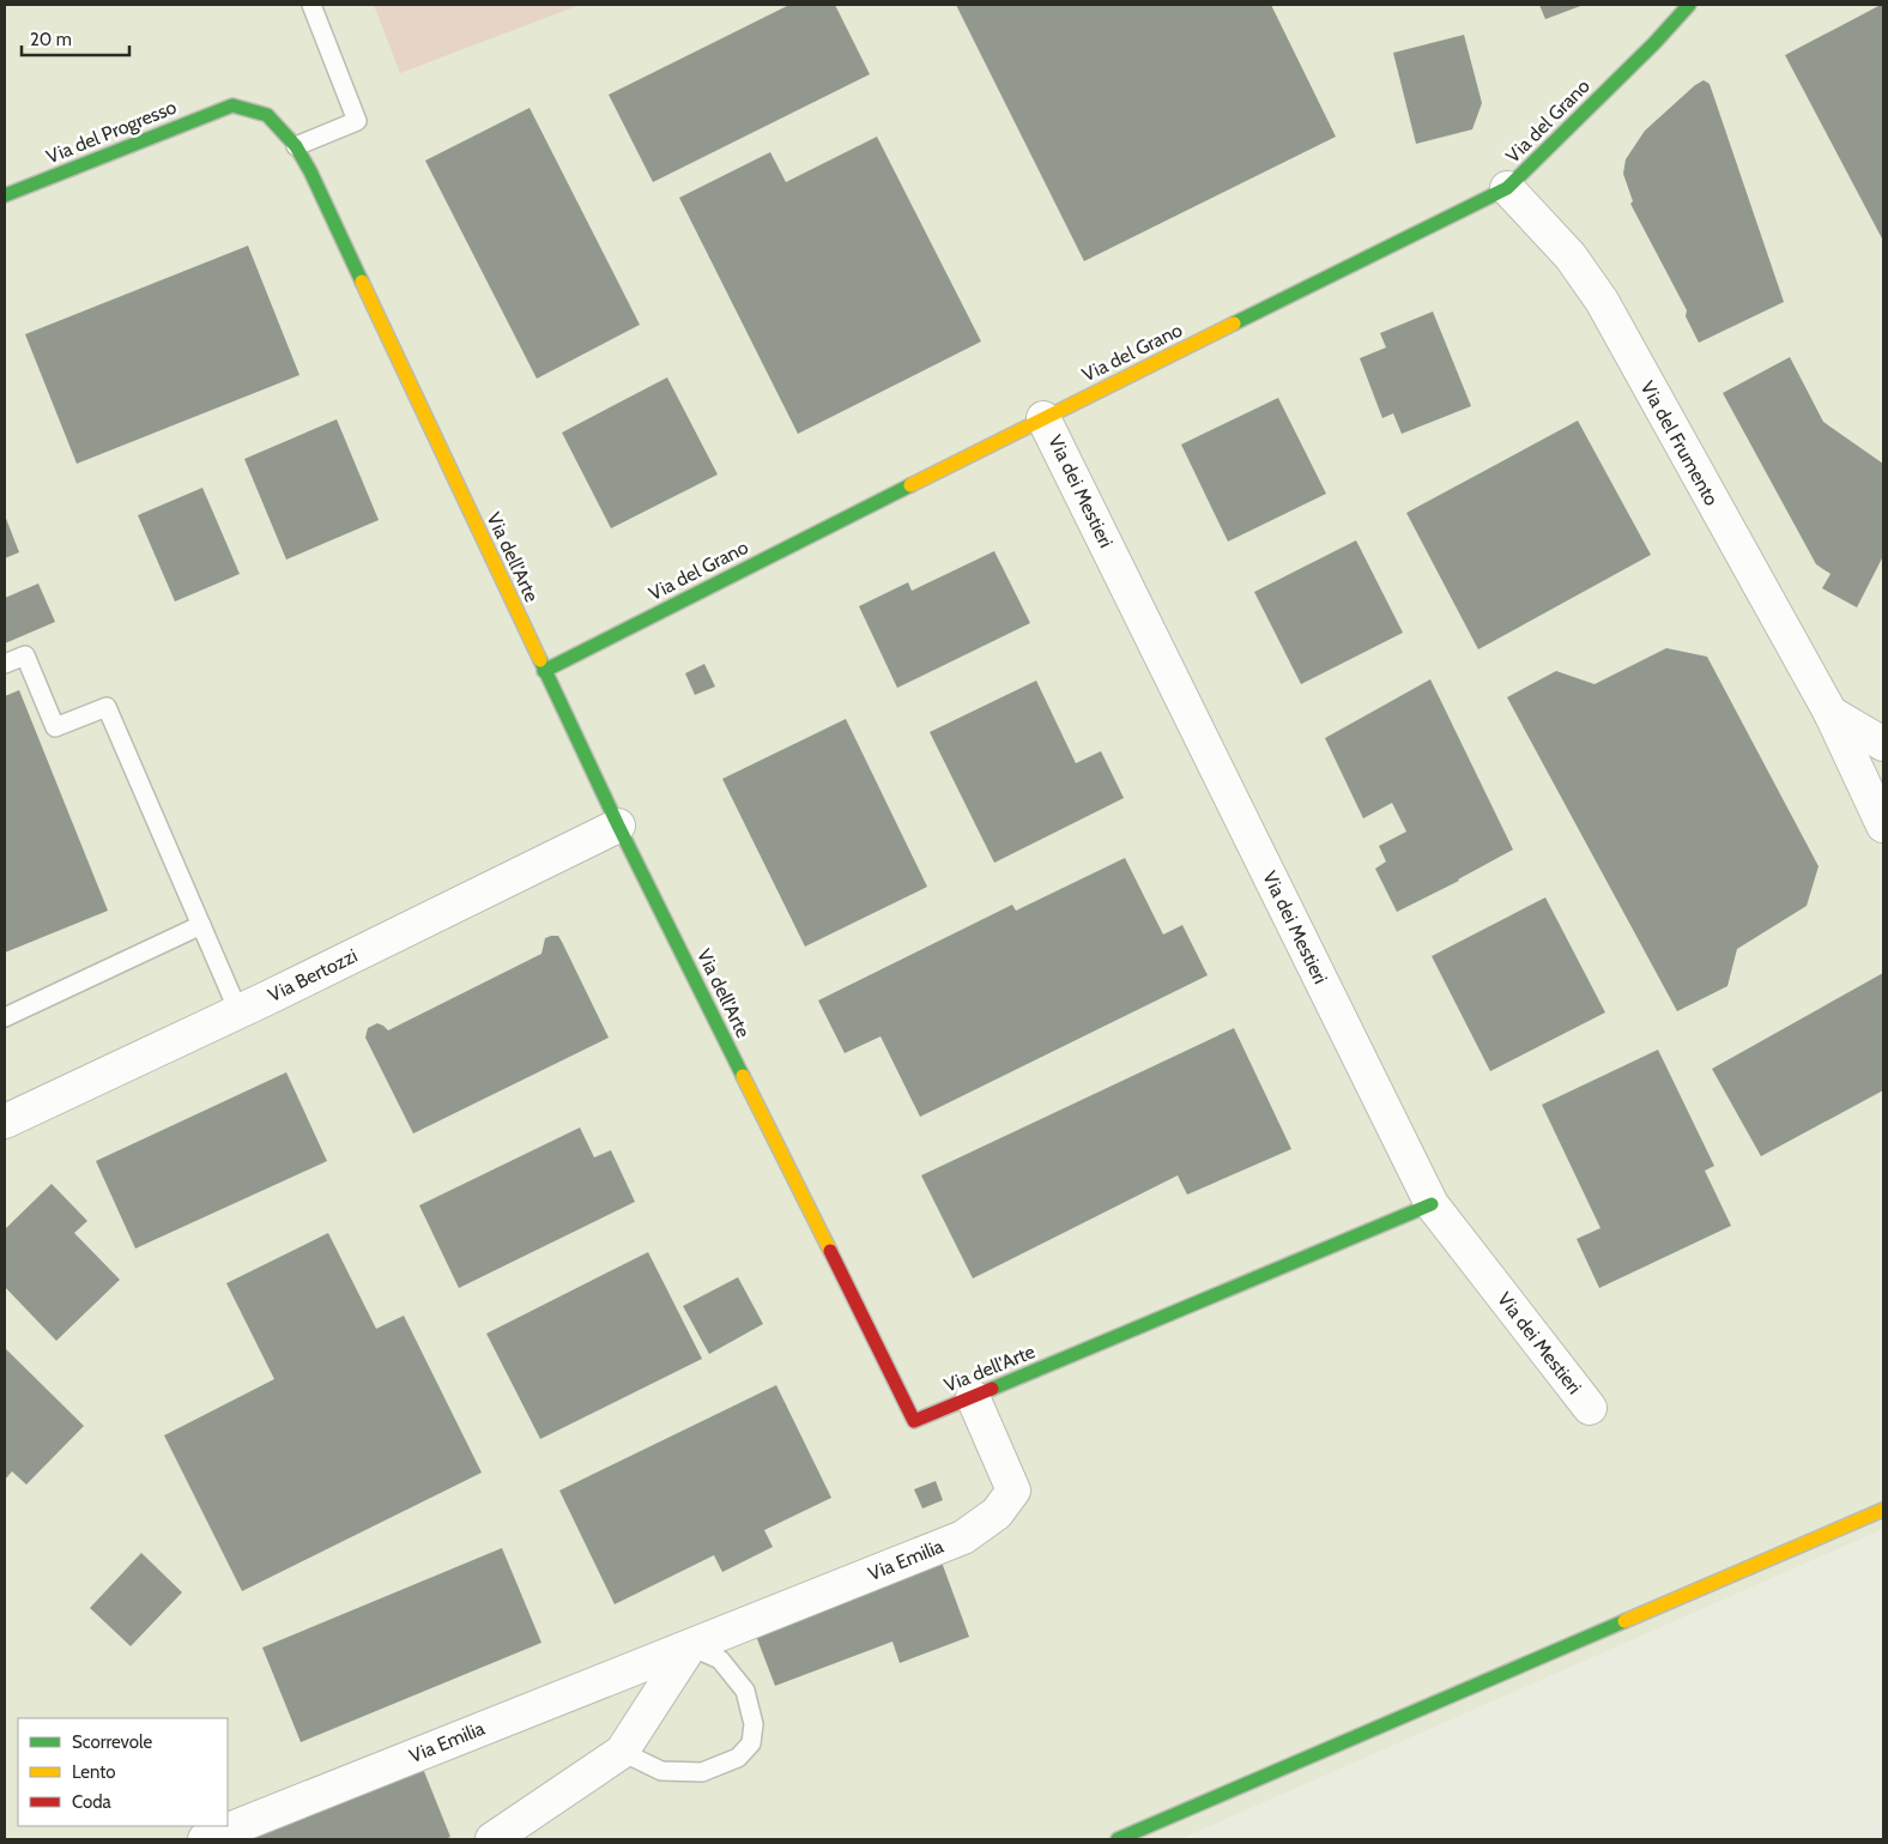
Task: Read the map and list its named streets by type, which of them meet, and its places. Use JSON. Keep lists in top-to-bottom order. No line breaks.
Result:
{"streets":{"street":["Via del Grano","Via del Progresso","Via del Frumento","Via dei Mestieri","Via dell'Arte","Via Bertozzi","Via Emilia"]},"crossings":[["Via del Grano","Via del Frumento"],["Via del Grano","Via dei Mestieri"],["Via del Grano","Via dell'Arte"],["Via del Progresso","Via dell'Arte"],["Via dei Mestieri","Via dell'Arte"],["Via dell'Arte","Via Bertozzi"],["Via dell'Arte","Via Emilia"]],"legend":["Scorrevole","Lento","Coda"],"scale_bar":"20 m"}
